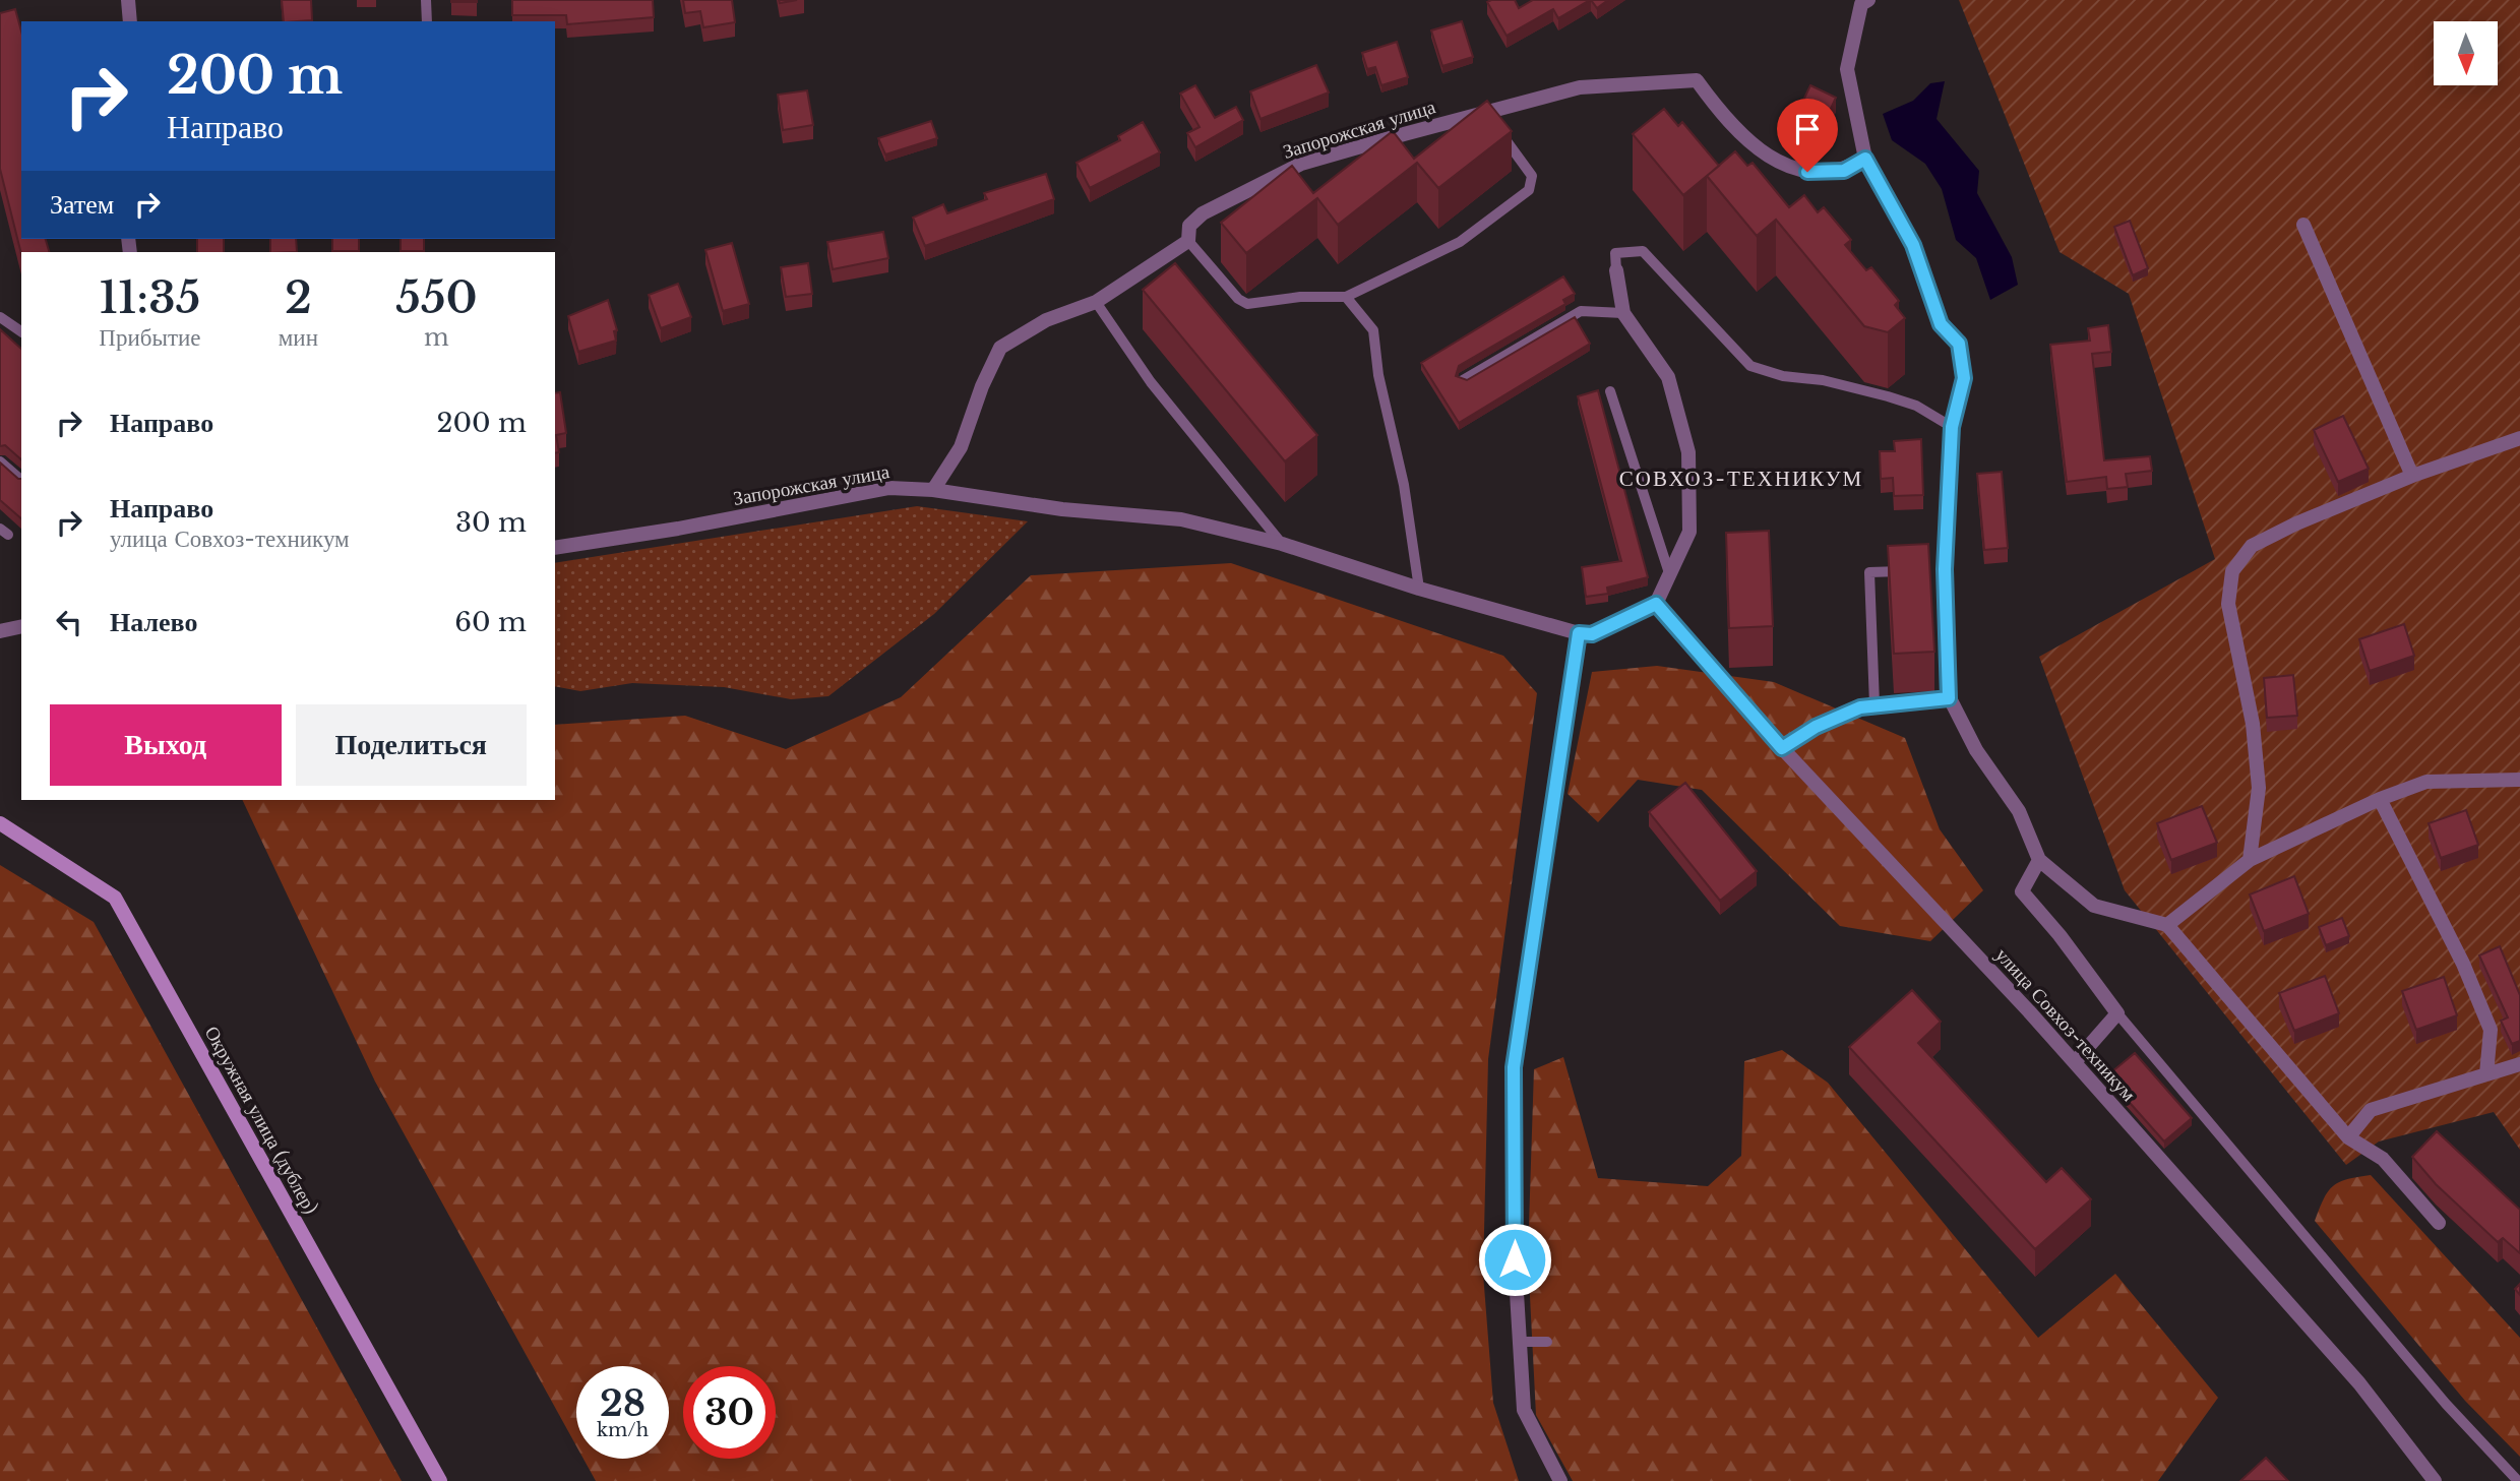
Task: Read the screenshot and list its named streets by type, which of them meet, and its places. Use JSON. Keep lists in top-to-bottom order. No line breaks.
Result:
{"streets":{"street":["Запорожская улица","улица Совхоз-техникум","Окружная улица (дублер)"]},"districts":["СОВХОЗ-ТЕХНИКУМ"],"north":"bottom","page":{"turn":["200 m","Направо"],"then":"Затем","eta":["11:35","Прибытие","2","мин","550","m"],"list":[{"name":"Направо","value":"200 m"},{"name":"Направо","note":"улица Совхоз-техникум","value":"30 m"},{"name":"Налево","value":"60 m"}],"buttons":["Выход","Поделиться"],"speed":"28 km/h","limit":"30"}}
